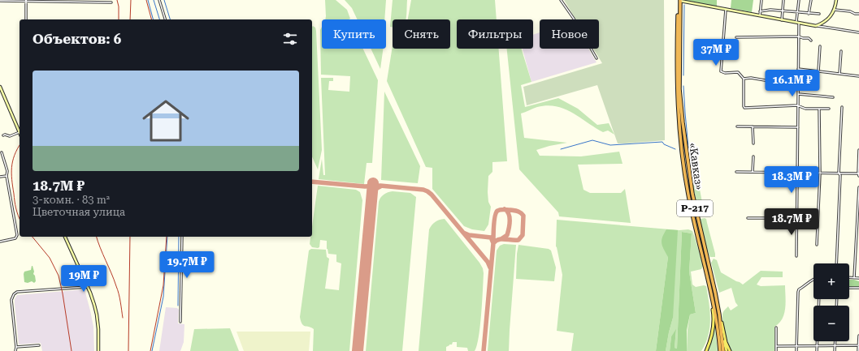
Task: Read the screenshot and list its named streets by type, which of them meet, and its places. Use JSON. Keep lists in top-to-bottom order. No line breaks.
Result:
{"streets":{"highway":["«Кавказ»","Р-217"]},"page":{"chip":["Купить","Снять","Фильтры","Новое"],"heading":"Объектов: 6","price":["37M ₽","16.1M ₽","18.3M ₽","18.7M ₽","19.7M ₽","19M ₽"],"list":[{"name":"18.7M ₽","note":"3-комн. · 83 m² · Цветочная улица"}],"map_buttons":["+","−"]}}
